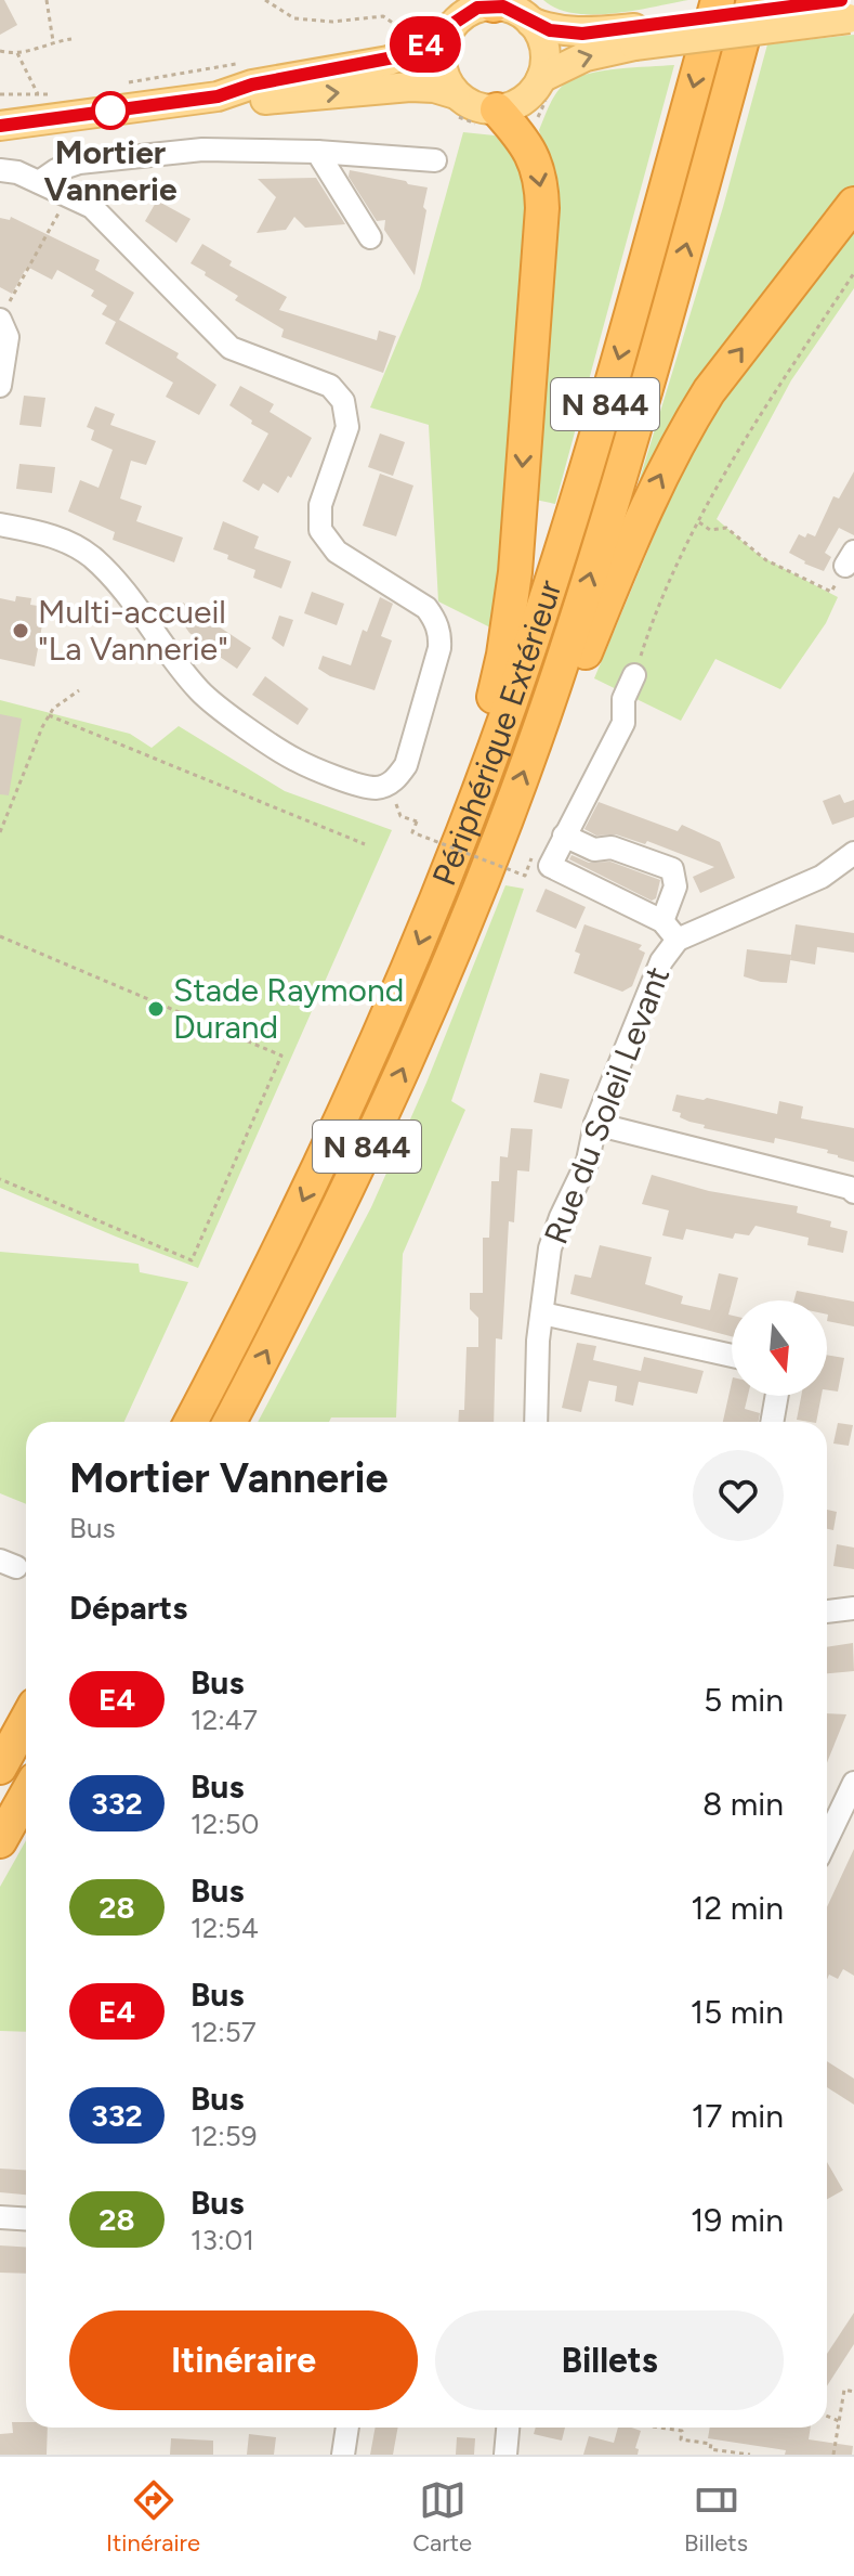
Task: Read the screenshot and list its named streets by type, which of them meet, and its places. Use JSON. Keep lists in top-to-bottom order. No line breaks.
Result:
{"streets":{"highway":["N 844","Périphérique Extérieur"],"street":["Rue du Soleil Levant"]},"places":["Mortier Vannerie","Multi-accueil \"La Vannerie\"","Stade Raymond Durand"],"lines":["bus line E4"],"north":"bottom","page":{"on_map":"E4","heading":[["Mortier Vannerie","Bus"],"Départs"],"list":[{"mark":"E4","name":"Bus","note":"12:47","value":"5 min"},{"mark":"332","name":"Bus","note":"12:50","value":"8 min"},{"mark":"28","name":"Bus","note":"12:54","value":"12 min"},{"mark":"E4","name":"Bus","note":"12:57","value":"15 min"},{"mark":"332","name":"Bus","note":"12:59","value":"17 min"},{"mark":"28","name":"Bus","note":"13:01","value":"19 min"}],"buttons":["Itinéraire","Billets"],"tabs":["Itinéraire","Carte","Billets"]}}
